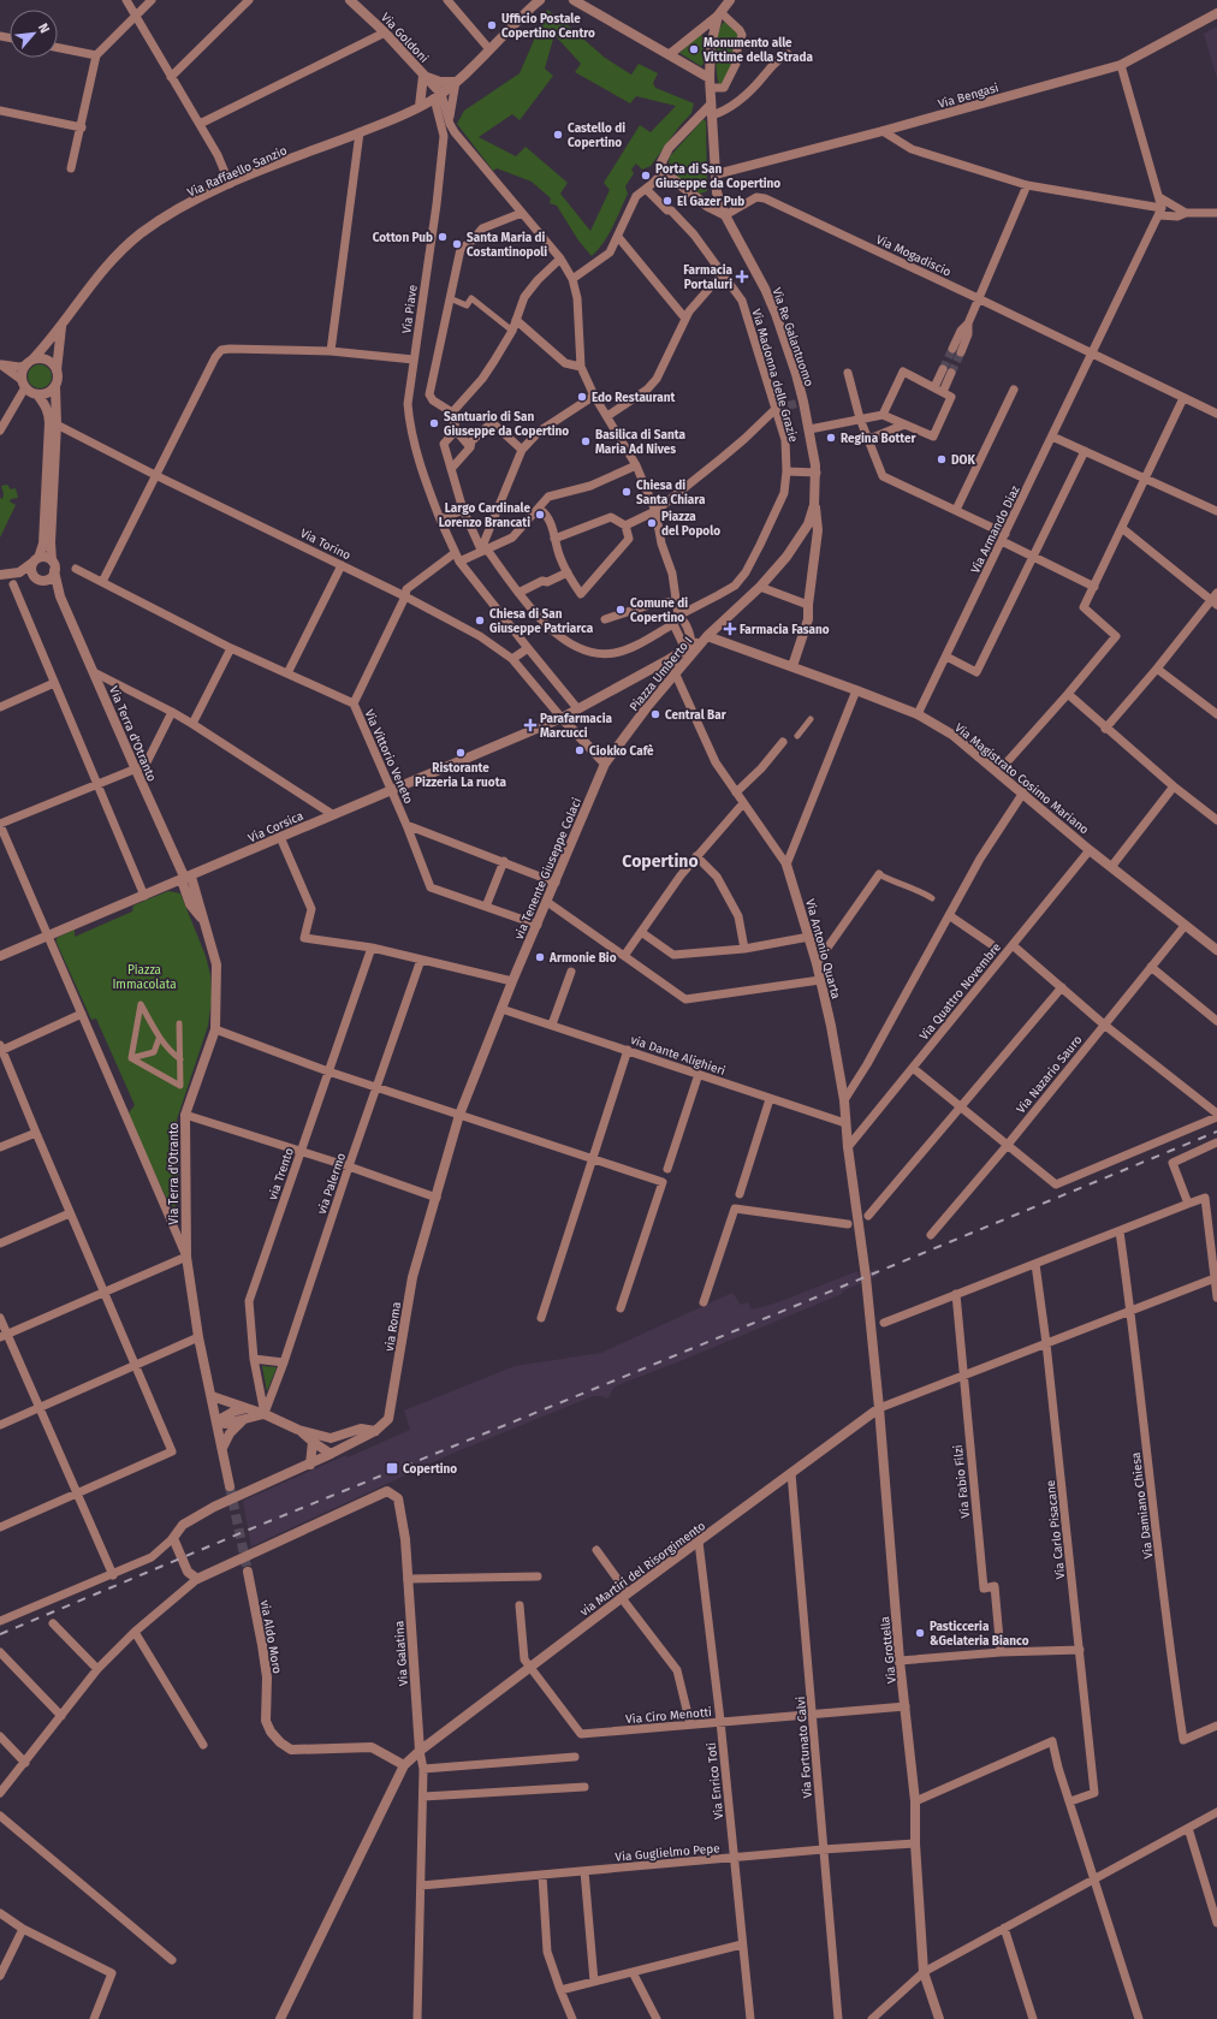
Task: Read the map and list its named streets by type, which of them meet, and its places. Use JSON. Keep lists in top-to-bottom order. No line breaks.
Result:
{"streets":{"street":["Via Goldoni","Via Bengasi","Via Raffaello Sanzio","Via Mogadiscio","Via Piave","Via Re Galantuomo","Via Madonna delle Grazie","Via Armando Diaz","Via Torino","Piazza Umberto I","Via Terra d'Otranto","Via Vittorio Veneto","Via Magistrato Cosimo Mariano","Via Corsica","via Tenente Giuseppe Colaci","Via Antonio Quarta","Via Quattro Novembre","via Dante Alighieri","Via Nazario Sauro","via Trento","via Palermo","via Roma","Via Fabio Filzi","Via Damiano Chiesa","Via Carlo Pisacane","via Martiri del Risorgimento","via Aldo Moro","Via Grottella","Via Galatina","Via Ciro Menotti","Via Fortunato Calvi","Via Enrico Toti","Via Guglielmo Pepe"]},"crossings":[["Via Goldoni","Via Raffaello Sanzio"],["Via Goldoni","Via Piave"],["Via Bengasi","Via Re Galantuomo"],["Via Raffaello Sanzio","Via Piave"],["Via Mogadiscio","Via Re Galantuomo"],["Via Mogadiscio","Via Armando Diaz"],["Via Piave","Piazza Umberto I"],["Via Piave","Via Vittorio Veneto"],["Via Re Galantuomo","Piazza Umberto I"],["Via Re Galantuomo","Via Magistrato Cosimo Mariano"],["Via Armando Diaz","Via Magistrato Cosimo Mariano"],["Via Torino","Piazza Umberto I"],["Via Torino","Via Terra d'Otranto"],["Via Torino","Via Vittorio Veneto"],["Via Torino","Via Corsica"],["Piazza Umberto I","Via Magistrato Cosimo Mariano"],["Piazza Umberto I","Via Corsica"],["Piazza Umberto I","via Tenente Giuseppe Colaci"],["Piazza Umberto I","Via Antonio Quarta"],["Via Terra d'Otranto","Via Corsica"],["Via Vittorio Veneto","Via Corsica"],["Via Vittorio Veneto","via Tenente Giuseppe Colaci"],["Via Magistrato Cosimo Mariano","Via Quattro Novembre"],["Via Magistrato Cosimo Mariano","Via Nazario Sauro"],["via Tenente Giuseppe Colaci","via Roma"],["Via Antonio Quarta","Via Quattro Novembre"],["Via Antonio Quarta","via Dante Alighieri"],["Via Antonio Quarta","Via Grottella"],["via Dante Alighieri","via Roma"],["via Trento","via Palermo"],["via Martiri del Risorgimento","Via Grottella"],["via Martiri del Risorgimento","Via Galatina"],["via Martiri del Risorgimento","Via Ciro Menotti"],["via Martiri del Risorgimento","Via Fortunato Calvi"],["via Martiri del Risorgimento","Via Enrico Toti"],["Via Grottella","Via Ciro Menotti"],["Via Grottella","Via Guglielmo Pepe"],["Via Ciro Menotti","Via Fortunato Calvi"],["Via Ciro Menotti","Via Enrico Toti"],["Via Fortunato Calvi","Via Guglielmo Pepe"],["Via Enrico Toti","Via Guglielmo Pepe"]],"districts":["Copertino"],"parks":["Piazza Immacolata"],"places":{"other":["Ufficio Postale Copertino Centro","Monumento alle Vittime della Strada","Castello di Copertino","Porta di San Giuseppe da Copertino","El Gazer Pub","Cotton Pub","Santa Maria di Costantinopoli","Edo Restaurant","Santuario di San Giuseppe da Copertino","Regina Botter","Basilica di Santa Maria Ad Nives","DOK","Chiesa di Santa Chiara","Largo Cardinale Lorenzo Brancati","Piazza del Popolo","Comune di Copertino","Chiesa di San Giuseppe Patriarca","Central Bar","Ciokko Cafè","Ristorante Pizzeria La ruota","Armonie Bio","Pasticceria &Gelateria Bianco"],"health":["Farmacia Portaluri","Farmacia Fasano","Parafarmacia Marcucci"],"transit":["Copertino"]},"north":"top right"}
